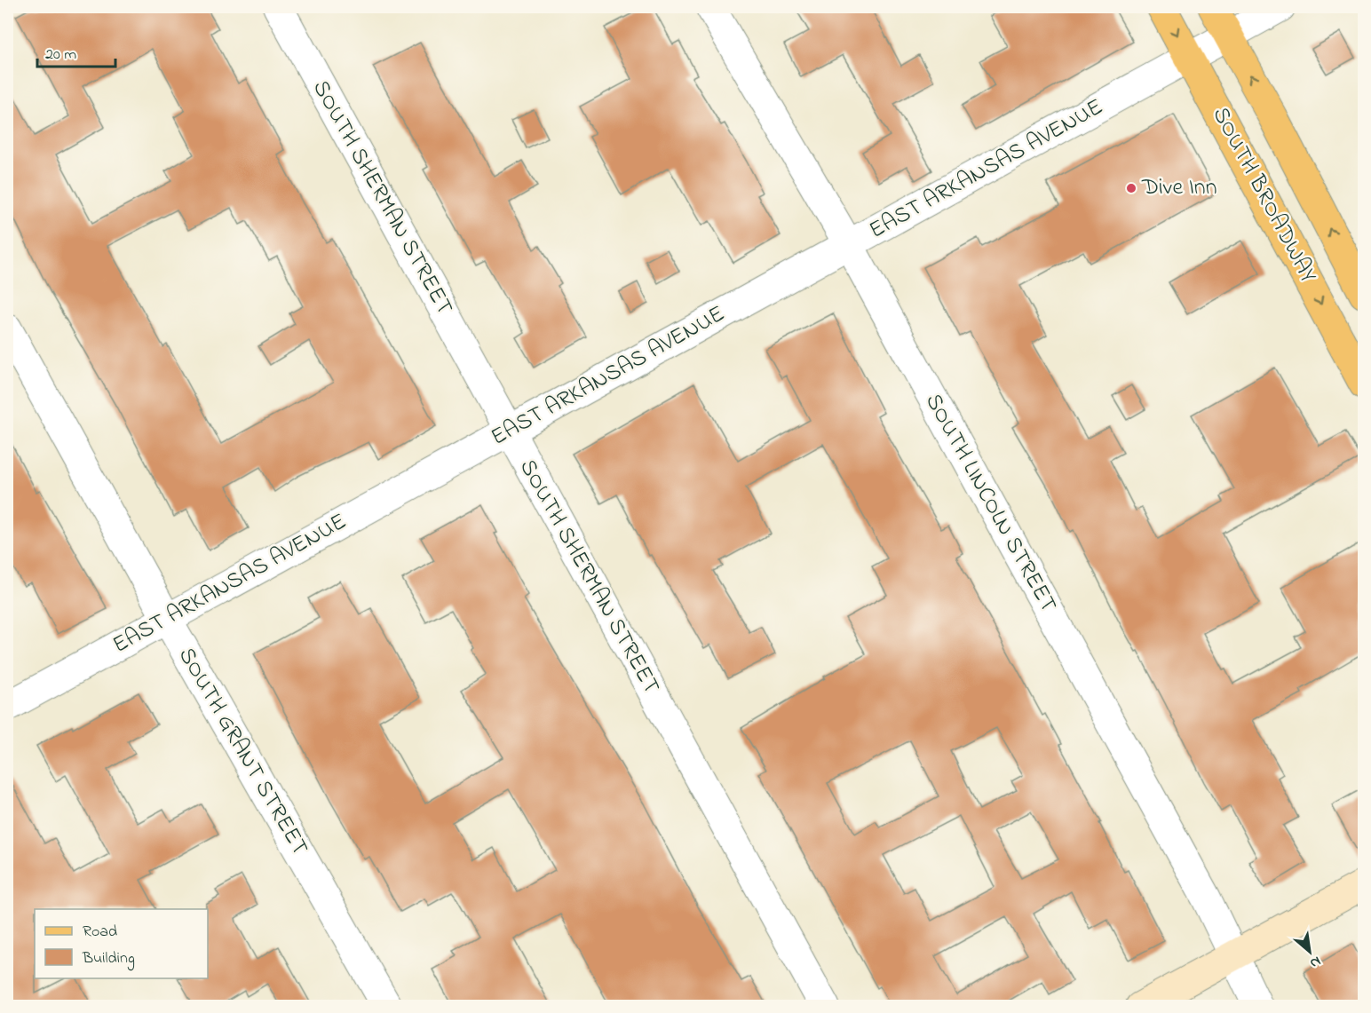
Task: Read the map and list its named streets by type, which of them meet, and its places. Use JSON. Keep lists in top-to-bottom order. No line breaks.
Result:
{"streets":{"main road":["SOUTH BROADWAY"],"street":["EAST ARKANSAS AVENUE","SOUTH SHERMAN STREET","SOUTH LINCOLN STREET","SOUTH GRANT STREET"]},"crossings":[["EAST ARKANSAS AVENUE","SOUTH BROADWAY"],["EAST ARKANSAS AVENUE","SOUTH SHERMAN STREET"],["EAST ARKANSAS AVENUE","SOUTH LINCOLN STREET"],["EAST ARKANSAS AVENUE","SOUTH GRANT STREET"]],"places":["Dive Inn"],"legend":["Road","Building"],"scale_bar":"20 m","north":"bottom right"}
